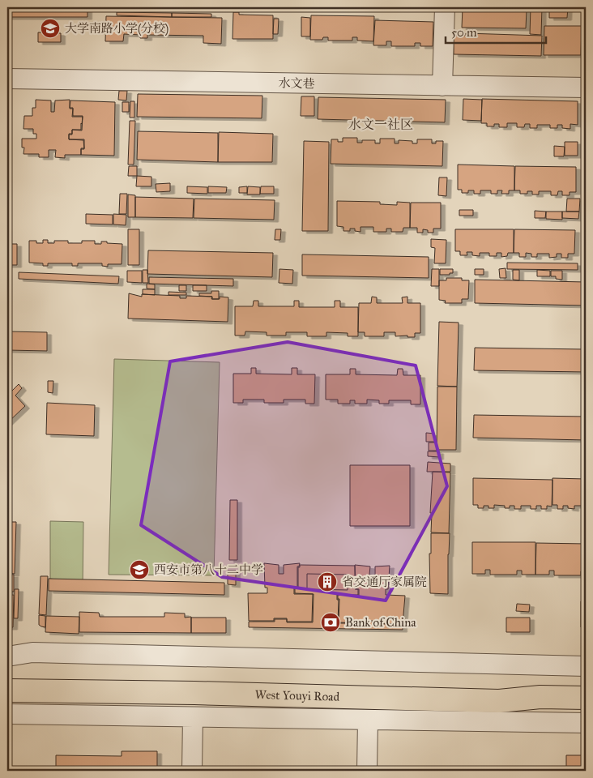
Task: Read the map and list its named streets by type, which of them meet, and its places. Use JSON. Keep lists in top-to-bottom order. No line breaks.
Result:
{"streets":{"main road":["West Youyi Road"],"street":["水文巷"]},"districts":["水文一社区"],"places":{"school or university":["大学南路小学(分校)","西安市第八十二中学"],"building":["省交通厅家属院"],"bank":["Bank of China"]},"scale_bar":"50 m"}
